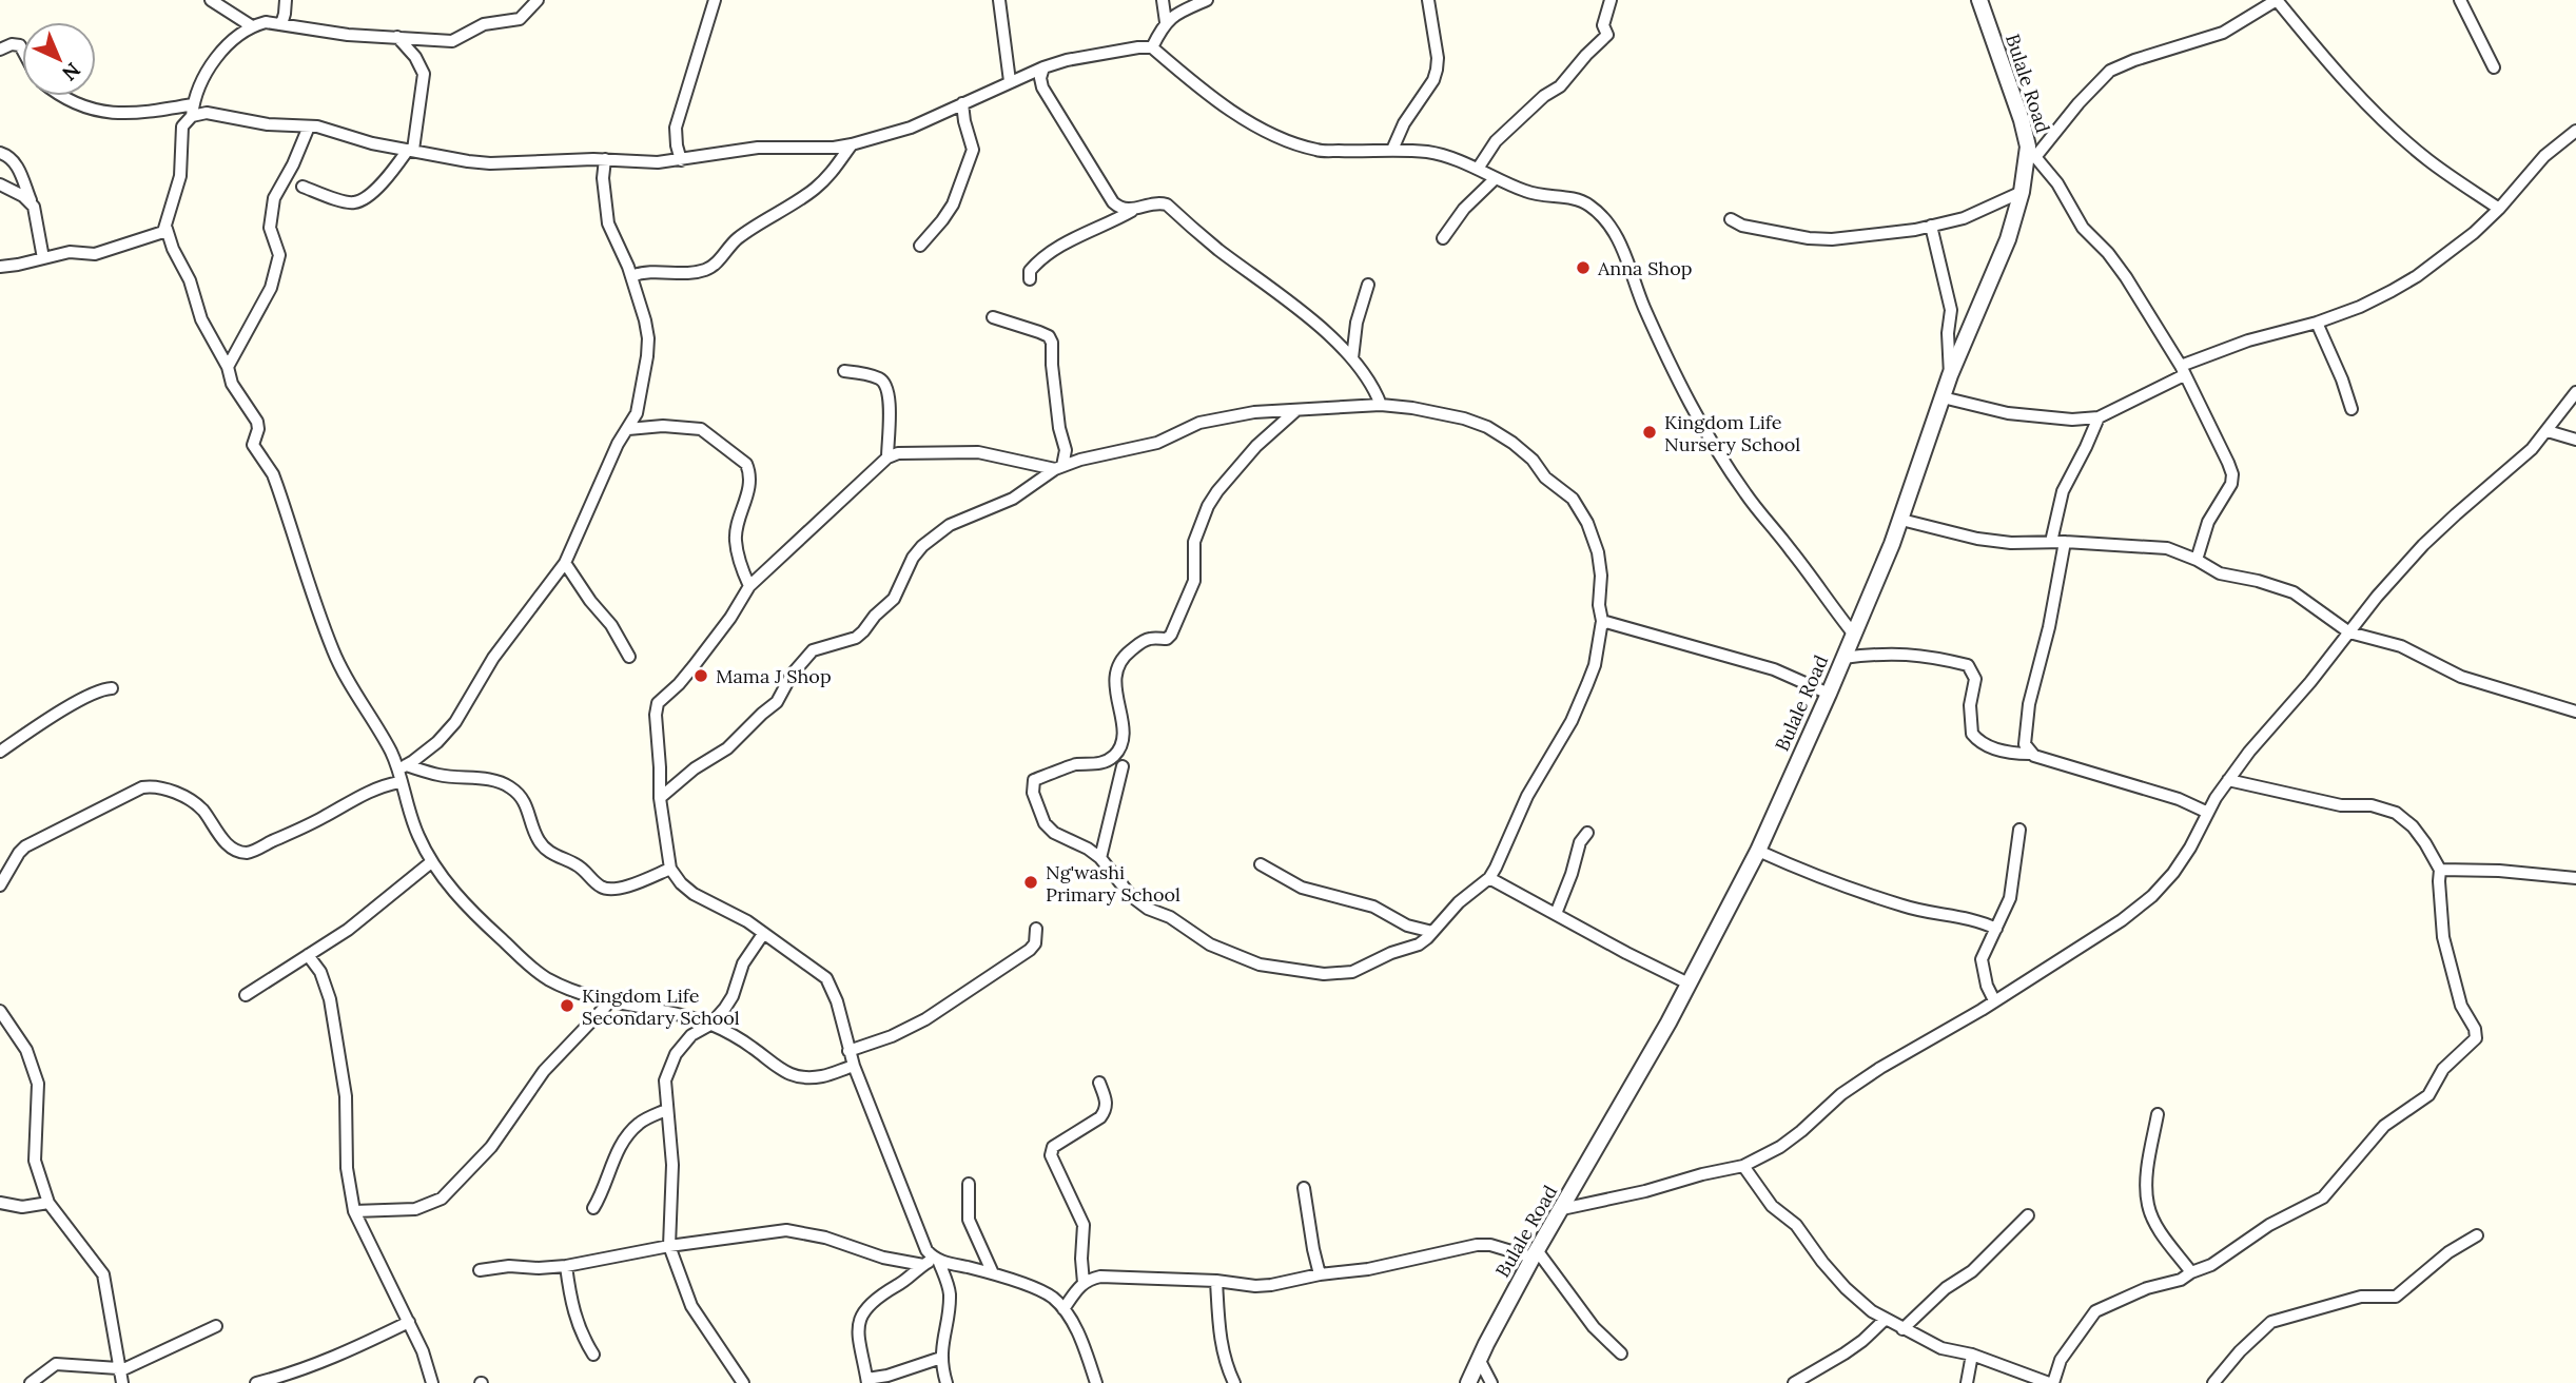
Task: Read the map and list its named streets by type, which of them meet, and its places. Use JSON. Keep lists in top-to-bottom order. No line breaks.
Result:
{"streets":{"street":["Bulale Road"]},"places":["Anna Shop","Kingdom Life Nursery School","Mama J Shop","Ng'washi Primary School","Kingdom Life Secondary School"],"north":"bottom right"}
